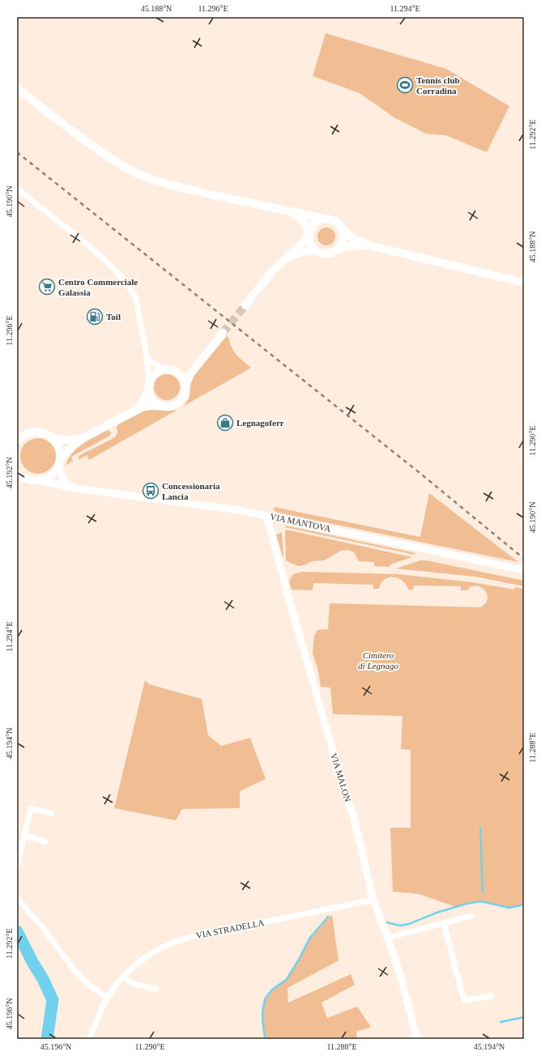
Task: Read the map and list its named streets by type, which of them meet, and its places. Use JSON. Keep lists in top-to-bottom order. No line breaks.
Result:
{"streets":{"main road":["VIA MANTOVA"],"street":["VIA MALON","VIA STRADELLA"]},"crossings":[["VIA MANTOVA","VIA MALON"],["VIA MALON","VIA STRADELLA"]],"parks":["Cimitero di Legnago"],"places":{"sports":["Tennis club Corradina"],"supermarket":["Centro Commerciale Galassia"],"fuel station":["Toil"],"shop":["Legnagoferr"],"bus stop":["Concessionaria Lancia"]},"coordinates":["45.188°N","11.296°E","11.294°E","11.292°E","45.190°N","11.290°E","45.192°N","45.194°N","11.288°E","45.196°N"]}
